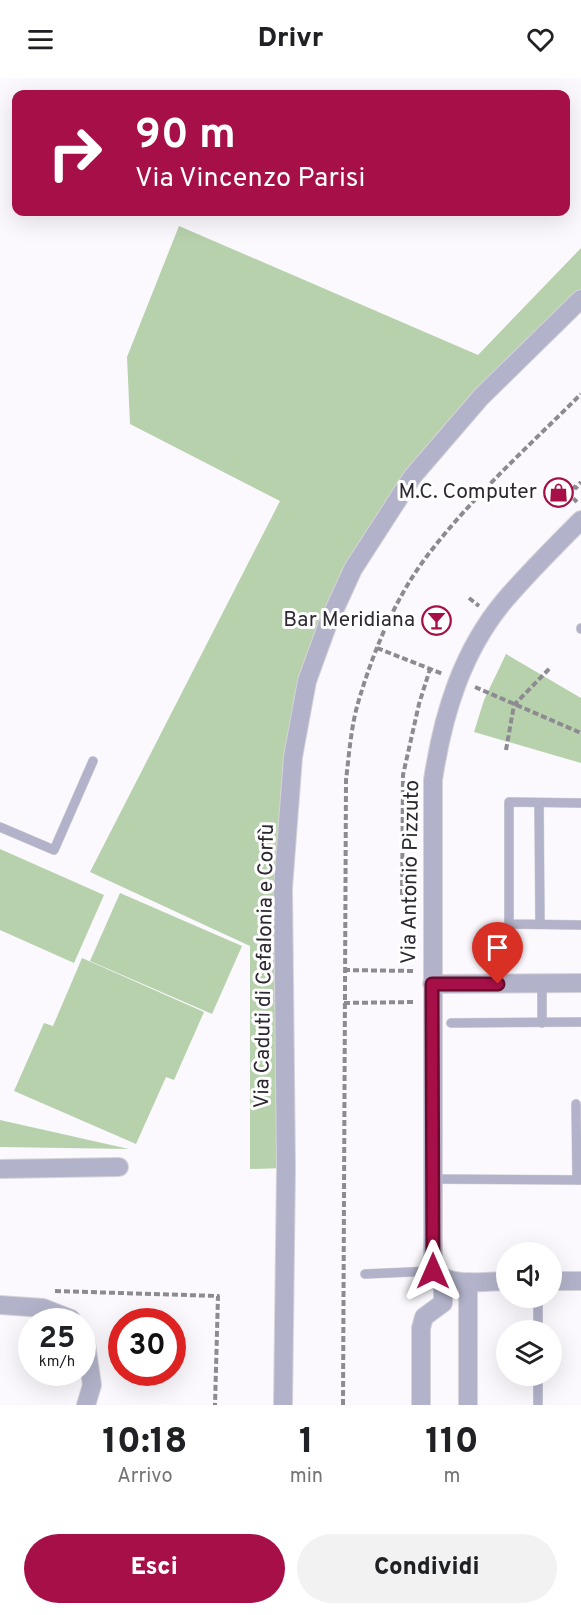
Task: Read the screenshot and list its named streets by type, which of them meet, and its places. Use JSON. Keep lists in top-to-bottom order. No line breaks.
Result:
{"streets":{"street":["Via Antonio Pizzuto","Via Caduti di Cefalonia e Corfù"]},"places":{"shop":["M.C. Computer"],"bar":["Bar Meridiana"]},"page":{"header":"Drivr","turn":["90 m","Via Vincenzo Parisi"],"speed":"25 km/h","limit":"30","eta":["10:18","Arrivo","1","min","110","m"],"buttons":["Esci","Condividi"]}}
